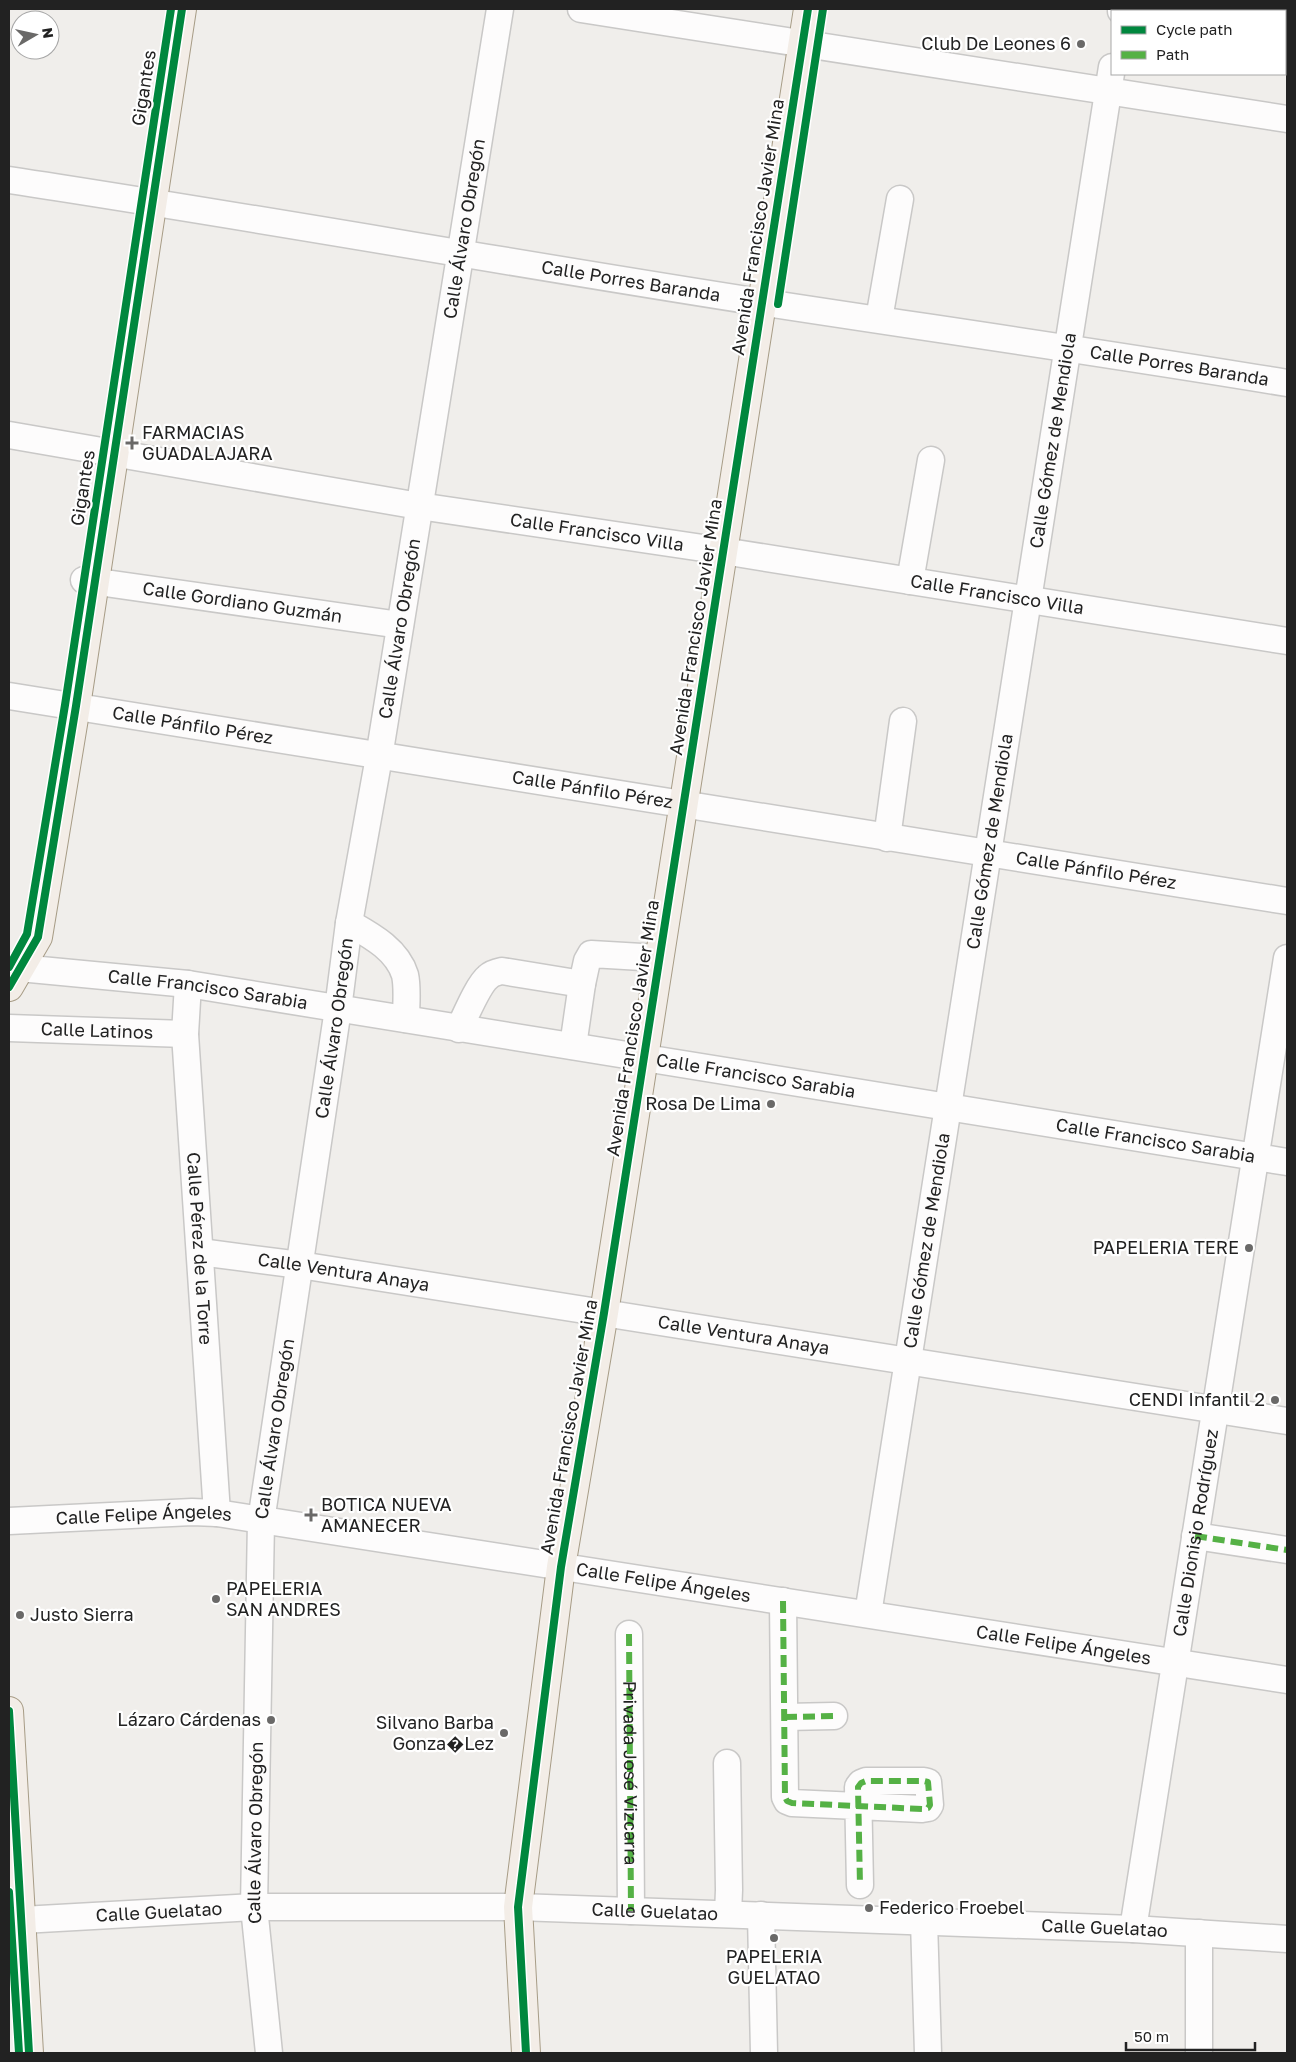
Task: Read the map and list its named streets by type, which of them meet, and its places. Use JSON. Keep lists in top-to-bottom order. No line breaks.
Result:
{"streets":{"main road":["Avenida Francisco Javier Mina"],"street":["Calle Álvaro Obregón","Calle Porres Baranda","Calle Gómez de Mendiola","Calle Francisco Villa","Calle Gordiano Guzmán","Calle Pánfilo Pérez","Calle Francisco Sarabia","Calle Latinos","Calle Pérez de la Torre","Calle Ventura Anaya","Calle Felipe Ángeles","Calle Dionisio Rodríguez","Privada José Vizcarra","Calle Guelatao"],"cycle path":["Gigantes"]},"crossings":[["Avenida Francisco Javier Mina","Calle Porres Baranda"],["Avenida Francisco Javier Mina","Calle Francisco Villa"],["Avenida Francisco Javier Mina","Calle Pánfilo Pérez"],["Avenida Francisco Javier Mina","Calle Francisco Sarabia"],["Avenida Francisco Javier Mina","Calle Ventura Anaya"],["Avenida Francisco Javier Mina","Calle Felipe Ángeles"],["Avenida Francisco Javier Mina","Calle Guelatao"],["Calle Álvaro Obregón","Calle Porres Baranda"],["Calle Álvaro Obregón","Calle Francisco Villa"],["Calle Álvaro Obregón","Calle Gordiano Guzmán"],["Calle Álvaro Obregón","Calle Pánfilo Pérez"],["Calle Álvaro Obregón","Calle Francisco Sarabia"],["Calle Álvaro Obregón","Calle Ventura Anaya"],["Calle Álvaro Obregón","Calle Felipe Ángeles"],["Calle Álvaro Obregón","Calle Guelatao"],["Calle Porres Baranda","Calle Gómez de Mendiola"],["Calle Gómez de Mendiola","Calle Francisco Villa"],["Calle Gómez de Mendiola","Calle Pánfilo Pérez"],["Calle Gómez de Mendiola","Calle Francisco Sarabia"],["Calle Gómez de Mendiola","Calle Ventura Anaya"],["Calle Gómez de Mendiola","Calle Felipe Ángeles"],["Calle Francisco Sarabia","Calle Pérez de la Torre"],["Calle Francisco Sarabia","Calle Dionisio Rodríguez"],["Calle Latinos","Calle Pérez de la Torre"],["Calle Pérez de la Torre","Calle Ventura Anaya"],["Calle Pérez de la Torre","Calle Felipe Ángeles"],["Calle Ventura Anaya","Calle Dionisio Rodríguez"],["Calle Felipe Ángeles","Calle Dionisio Rodríguez"],["Calle Dionisio Rodríguez","Calle Guelatao"],["Privada José Vizcarra","Calle Guelatao"]],"places":{"other":["Club De Leones 6","Rosa De Lima","PAPELERIA TERE","CENDI Infantil 2","PAPELERIA SAN ANDRES","Justo Sierra","Lázaro Cárdenas","Silvano Barba Gonza�Lez","Federico Froebel","PAPELERIA GUELATAO"],"health":["FARMACIAS GUADALAJARA","BOTICA NUEVA AMANECER"]},"legend":["Cycle path","Path"],"scale_bar":"50 m","north":"right"}
